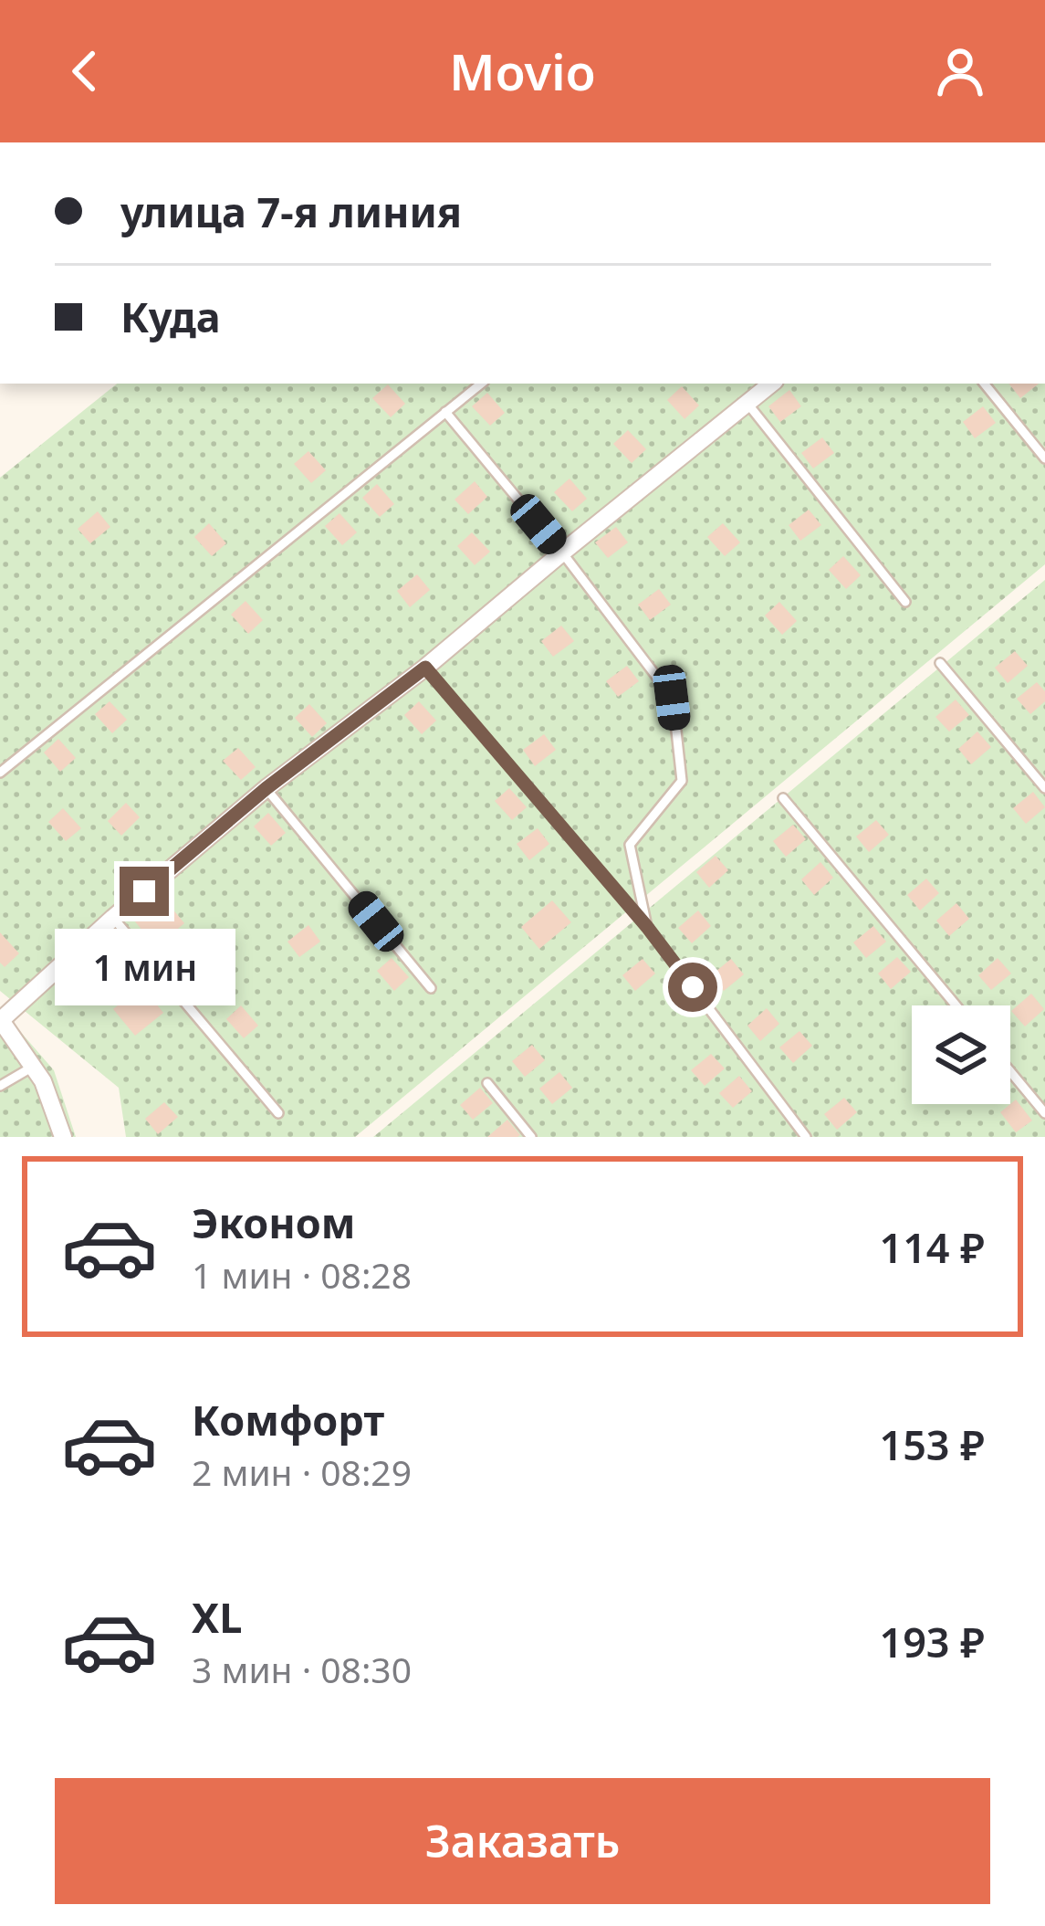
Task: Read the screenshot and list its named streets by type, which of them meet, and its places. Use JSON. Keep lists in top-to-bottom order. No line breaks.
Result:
{"page":{"header":"Movio","banner":["улица 7-я линия","Куда"],"bubble":"1 мин","list":[{"name":"Эконом","note":"1 мин · 08:28","value":"114 ₽"},{"name":"Комфорт","note":"2 мин · 08:29","value":"153 ₽"},{"name":"XL","note":"3 мин · 08:30","value":"193 ₽"}],"buttons":"Заказать"}}
